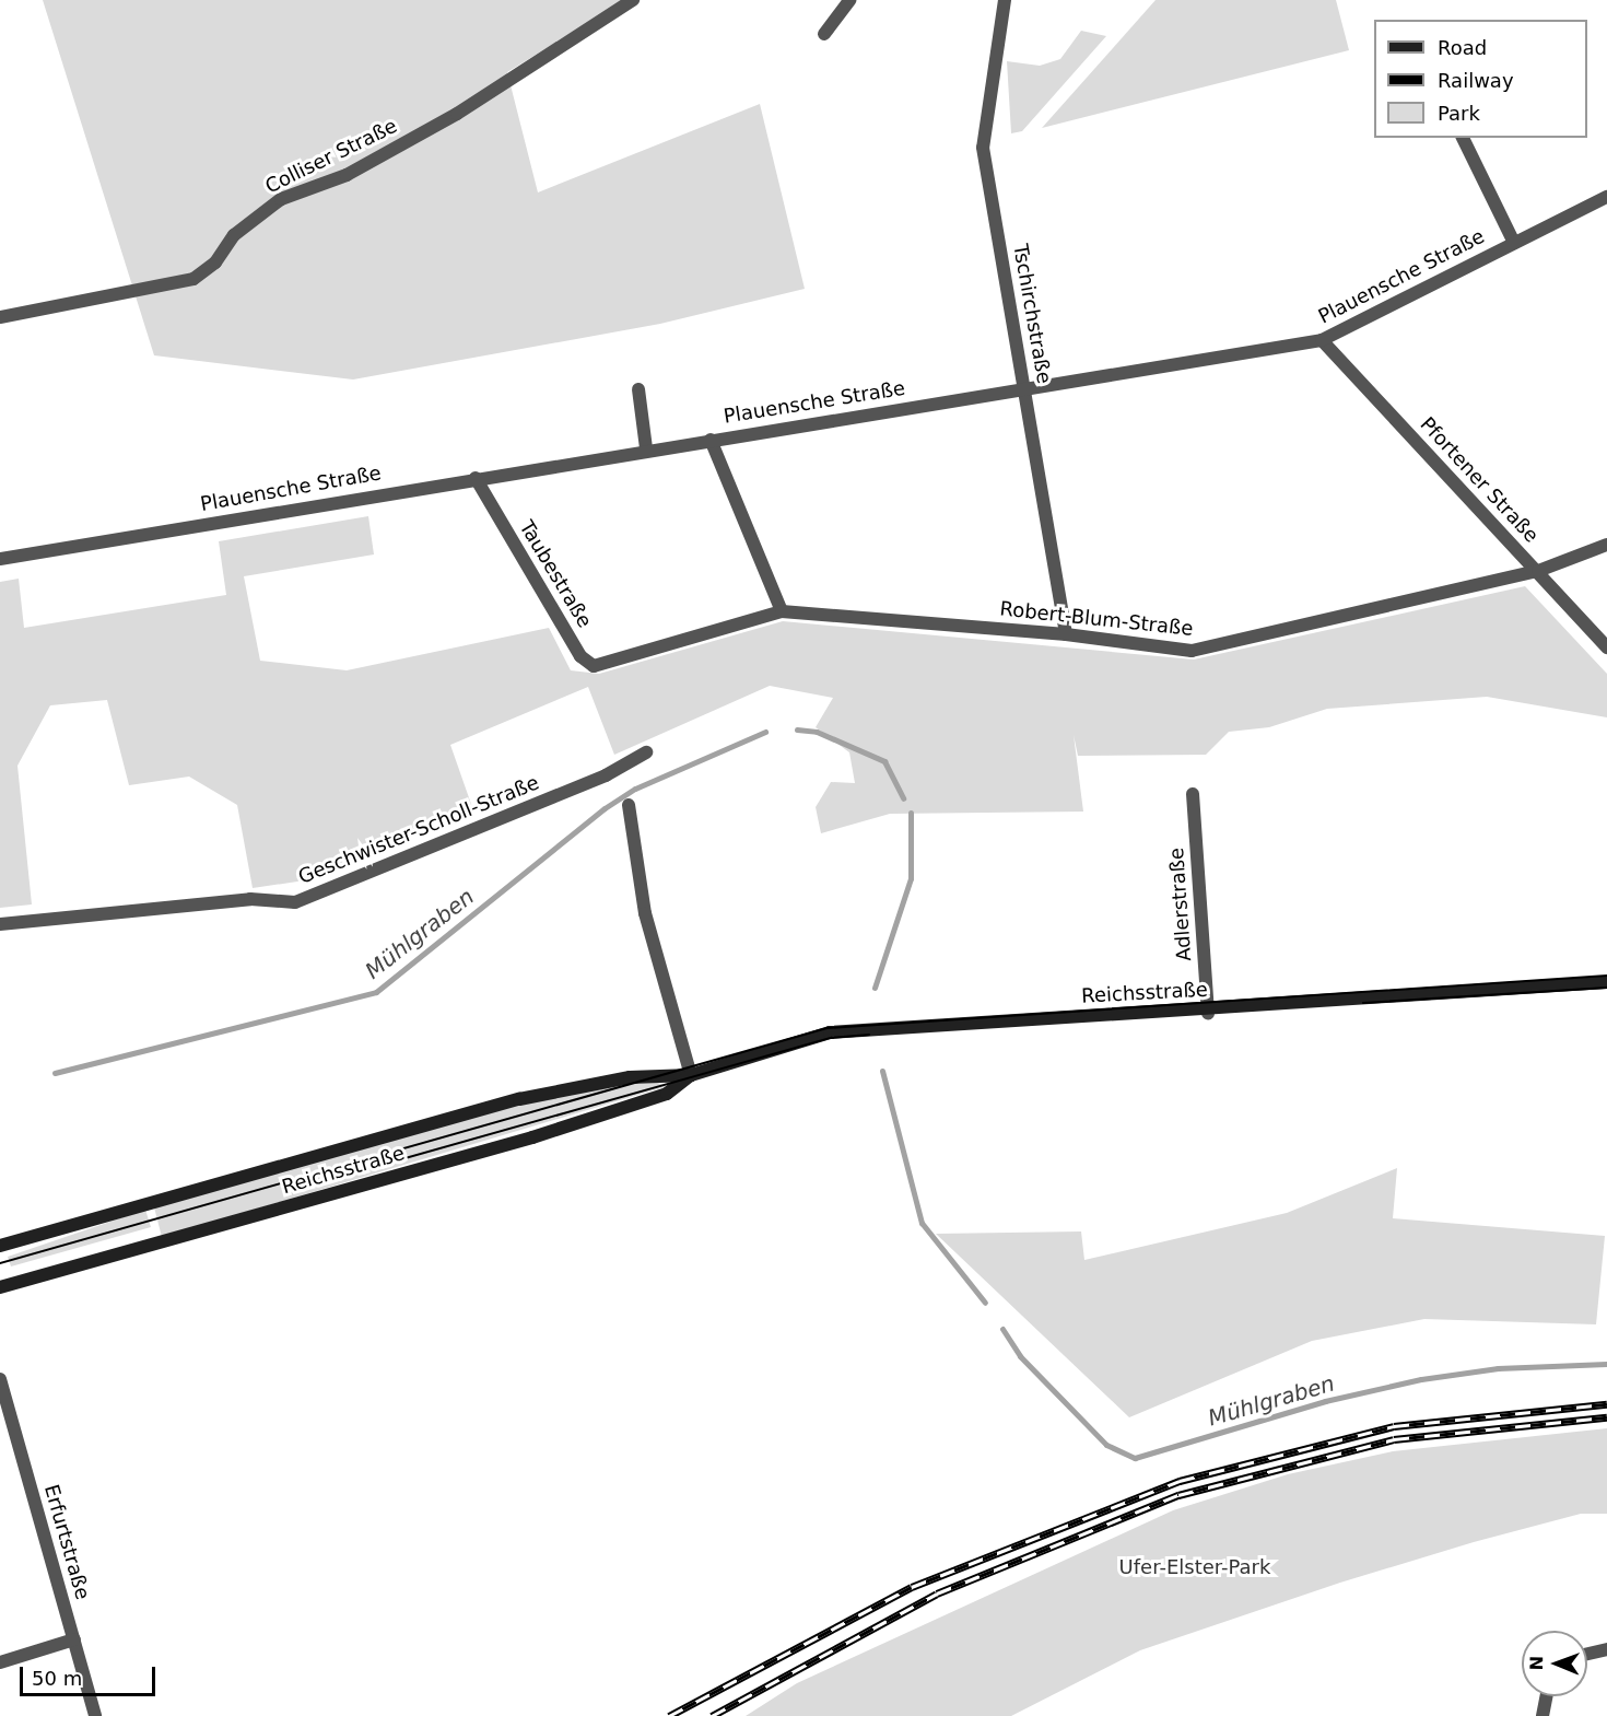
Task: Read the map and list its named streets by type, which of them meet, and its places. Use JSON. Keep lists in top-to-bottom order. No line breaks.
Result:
{"streets":{"main road":["Reichsstraße"],"street":["Colliser Straße","Plauensche Straße","Tschirchstraße","Pfortener Straße","Taubestraße","Robert-Blum-Straße","Geschwister-Scholl-Straße","Adlerstraße","Erfurtstraße"]},"crossings":[["Plauensche Straße","Tschirchstraße"],["Plauensche Straße","Pfortener Straße"],["Plauensche Straße","Taubestraße"],["Tschirchstraße","Robert-Blum-Straße"],["Pfortener Straße","Robert-Blum-Straße"],["Taubestraße","Robert-Blum-Straße"],["Adlerstraße","Reichsstraße"]],"water":["Mühlgraben"],"parks":["Ufer-Elster-Park"],"legend":["Road","Railway","Park"],"scale_bar":"50 m","north":"left"}
